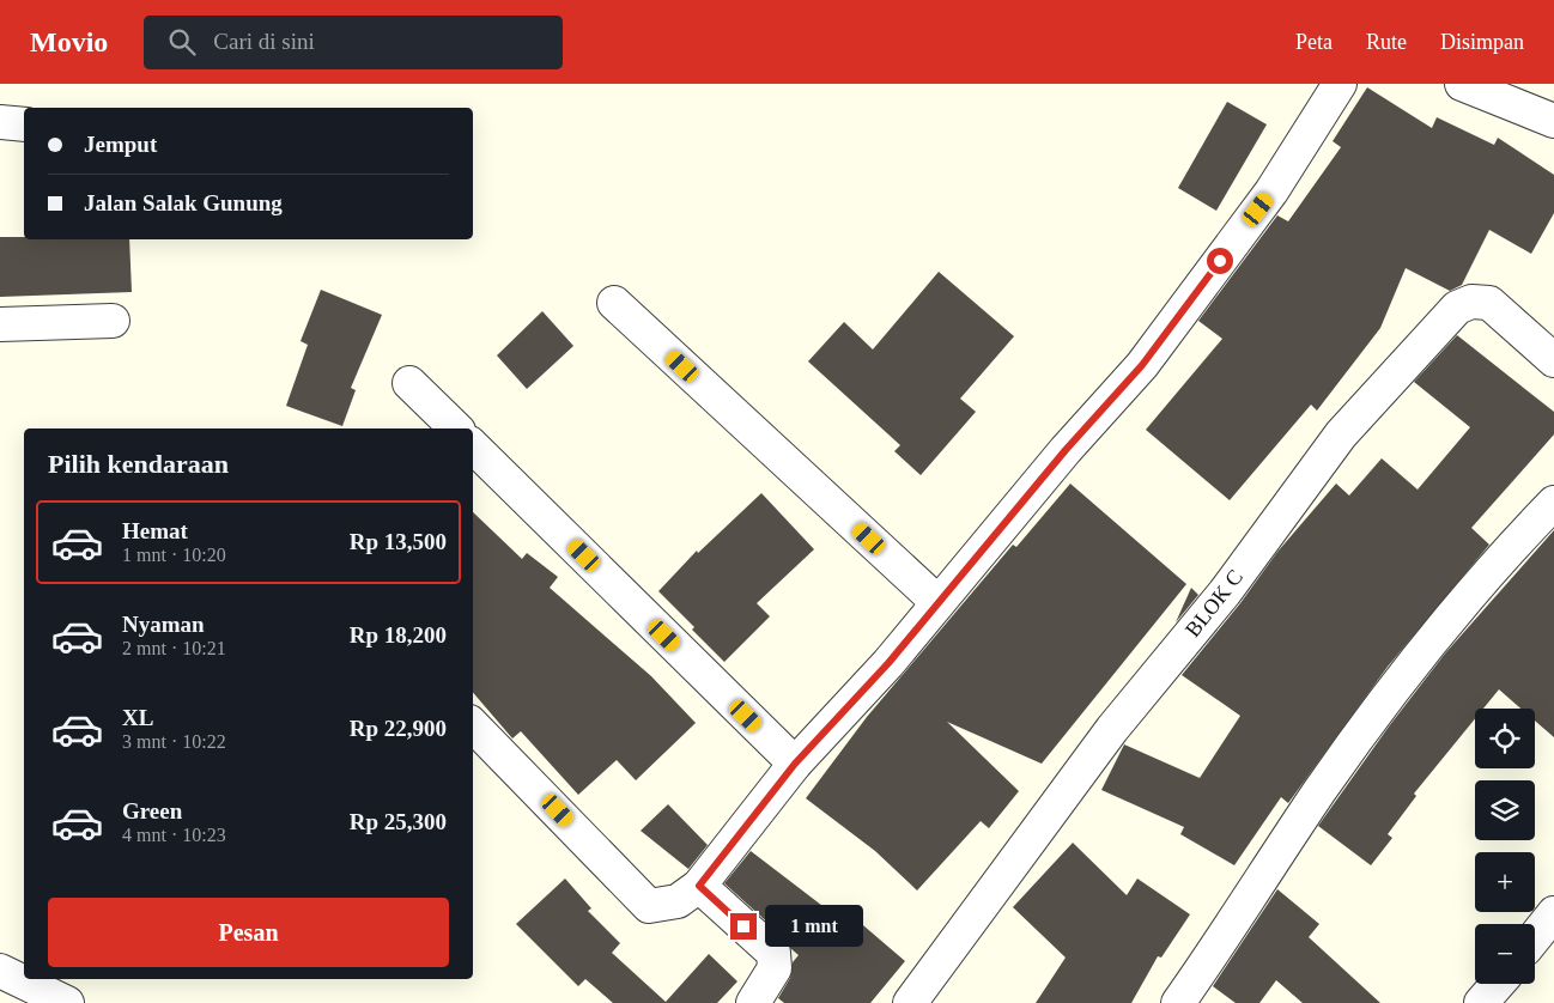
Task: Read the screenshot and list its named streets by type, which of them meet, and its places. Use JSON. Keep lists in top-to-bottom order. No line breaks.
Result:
{"streets":{"street":["BLOK C"]},"page":{"header":"Movio","search":"Cari di sini","nav":["Peta","Rute","Disimpan"],"banner":["Jemput","Jalan Salak Gunung"],"heading":"Pilih kendaraan","list":[{"name":"Hemat","note":"1 mnt · 10:20","value":"Rp 13,500"},{"name":"Nyaman","note":"2 mnt · 10:21","value":"Rp 18,200"},{"name":"XL","note":"3 mnt · 10:22","value":"Rp 22,900"},{"name":"Green","note":"4 mnt · 10:23","value":"Rp 25,300"}],"map_buttons":["+","−"],"buttons":"Pesan","bubble":"1 mnt"}}
